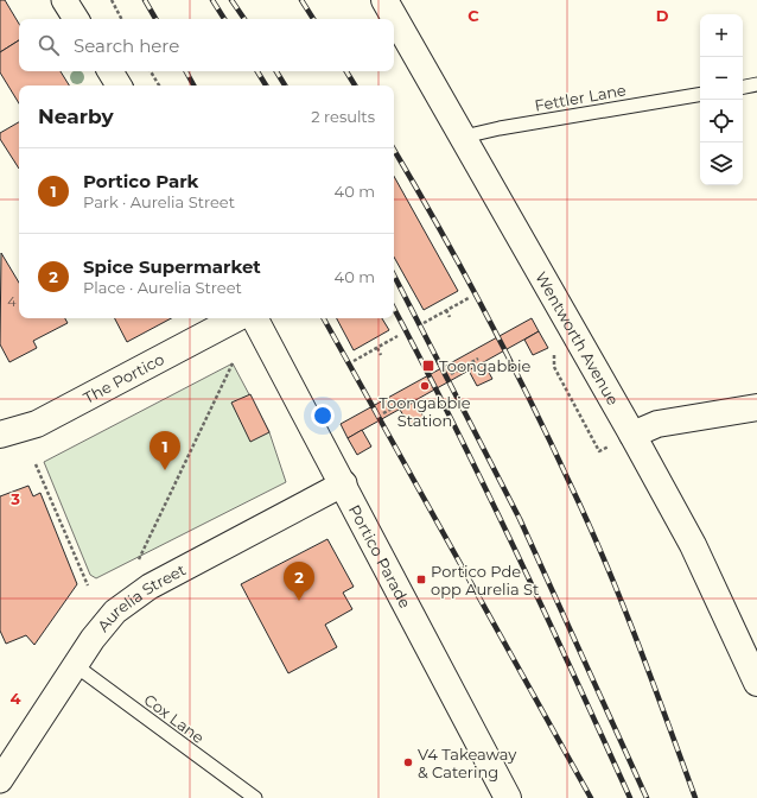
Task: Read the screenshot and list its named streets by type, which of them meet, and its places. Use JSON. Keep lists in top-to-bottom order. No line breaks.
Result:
{"streets":{"main road":["Wentworth Avenue","The Portico","Portico Parade"],"street":["Aurelia Street"],"lane":["Fettler Lane","Cox Lane"]},"crossings":[["Fettler Lane","Wentworth Avenue"],["Portico Parade","Aurelia Street"],["Aurelia Street","Cox Lane"]],"places":{"transit":["Toongabbie","Portico Pde opp Aurelia St"],"other":["Toongabbie Station","V4 Takeaway & Catering"]},"house_numbers":["4"],"page":{"map_buttons":["+","−"],"search":"Search here","heading":["Nearby","2 results"],"list":[{"mark":"1","name":"Portico Park","note":"Park · Aurelia Street","value":"40 m"},{"mark":"2","name":"Spice Supermarket","note":"Place · Aurelia Street","value":"40 m"}],"pins":["1","2"]},"grid":{"columns":["C","D"],"rows":["3","4"]}}
